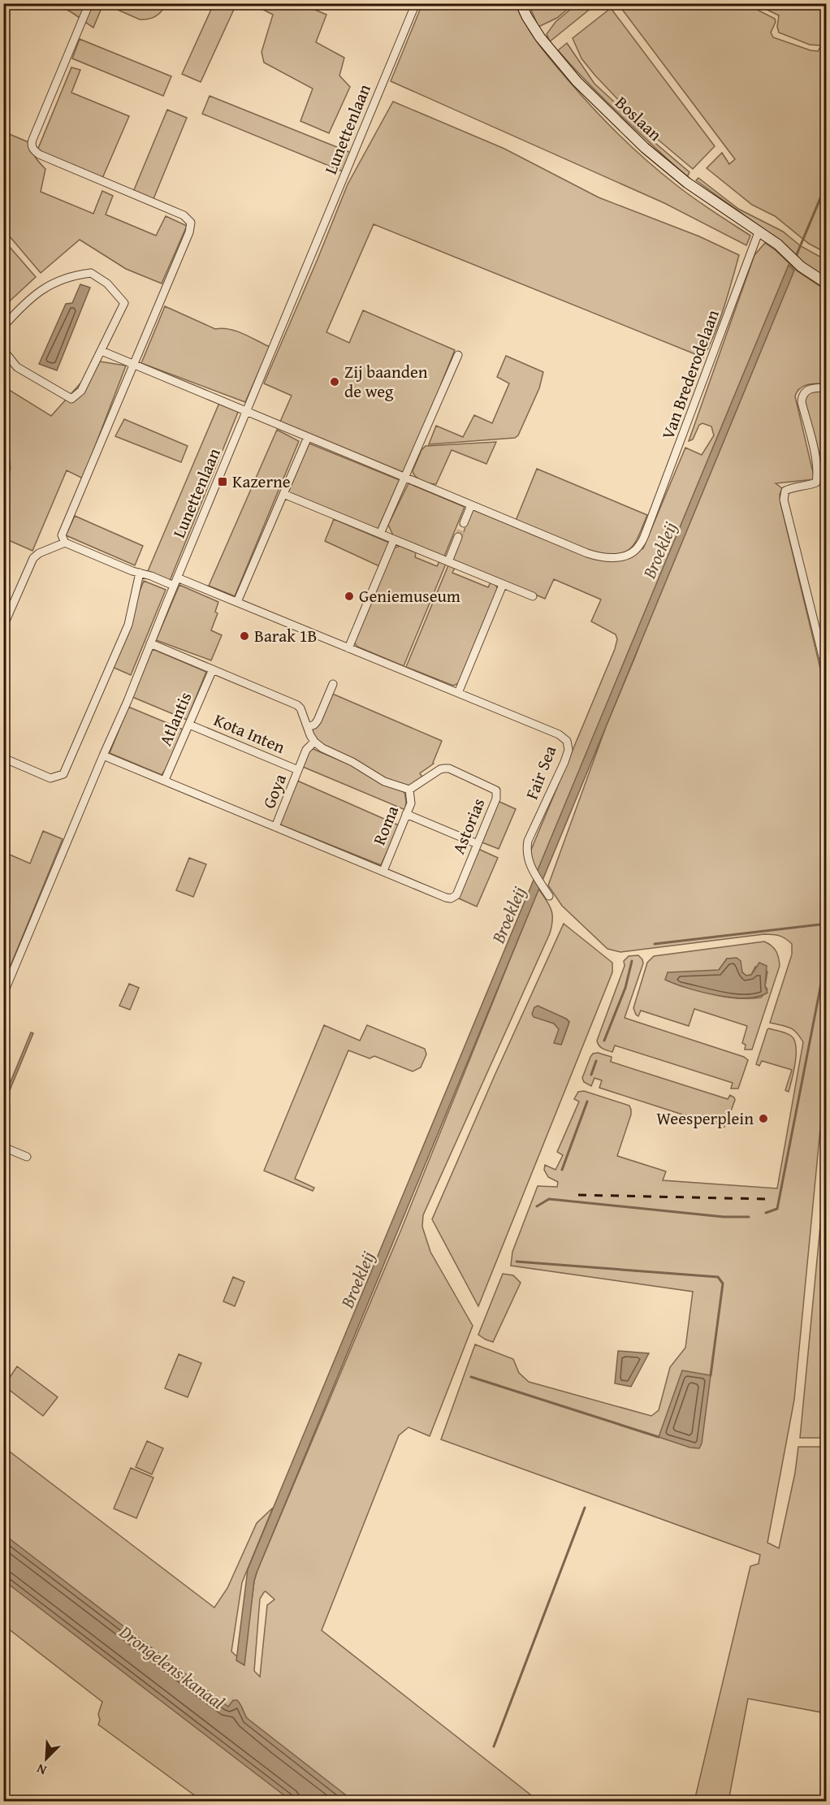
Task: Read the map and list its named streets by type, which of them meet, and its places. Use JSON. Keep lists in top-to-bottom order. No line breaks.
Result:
{"streets":{"main road":["Boslaan"],"street":["Lunettenlaan","Van Brederodelaan","Atlantis","Kota Inten","Fair Sea","Goya","Roma","Astorias"]},"crossings":[["Boslaan","Van Brederodelaan"],["Lunettenlaan","Van Brederodelaan"],["Lunettenlaan","Astorias"],["Atlantis","Kota Inten"],["Atlantis","Astorias"],["Kota Inten","Goya"],["Goya","Astorias"],["Roma","Astorias"]],"water":["Broekleij","Drongelens kanaal"],"places":{"other":["Zij baanden de weg","Geniemuseum","Barak 1B","Weesperplein"],"transit":["Kazerne"]},"north":"bottom left"}
